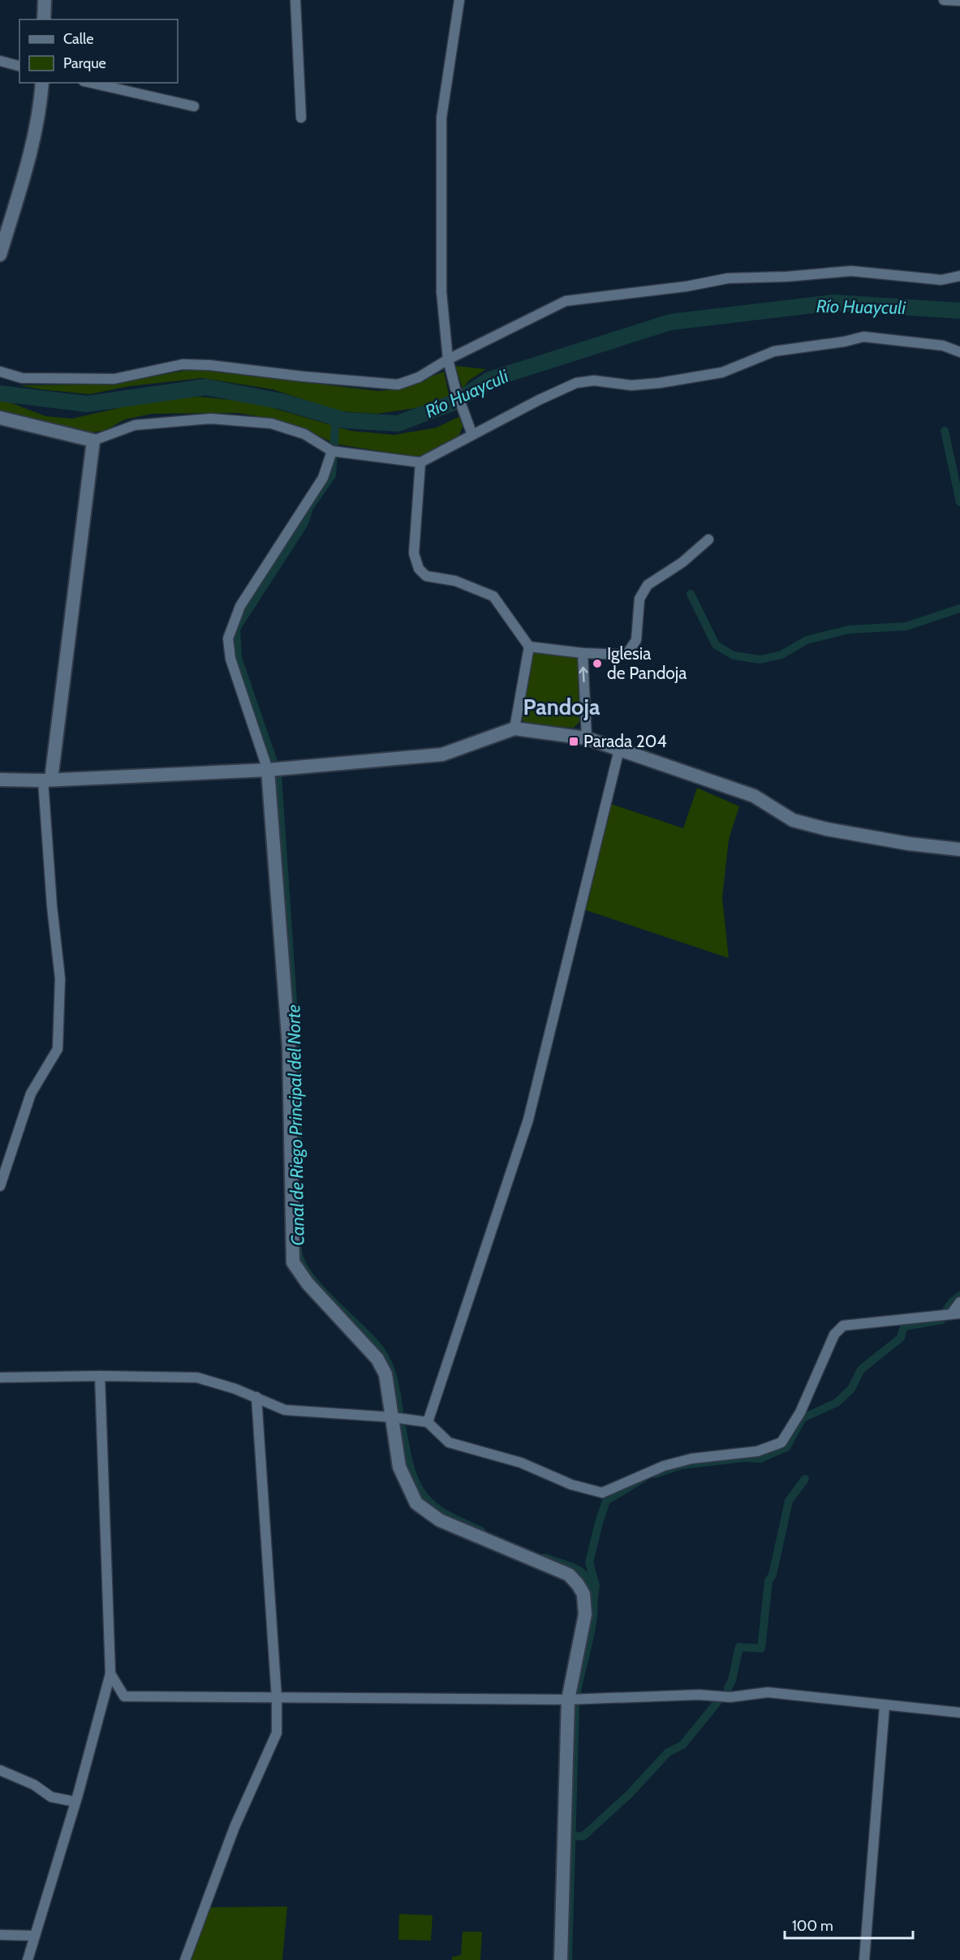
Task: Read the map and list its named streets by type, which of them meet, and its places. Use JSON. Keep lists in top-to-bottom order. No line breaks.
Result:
{"districts":["Pandoja"],"water":["Río Huayculi","Canal de Riego Principal del Norte"],"places":{"other":["Iglesia de Pandoja"],"transit":["Parada 204"]},"legend":["Calle","Parque"],"scale_bar":"100 m"}
